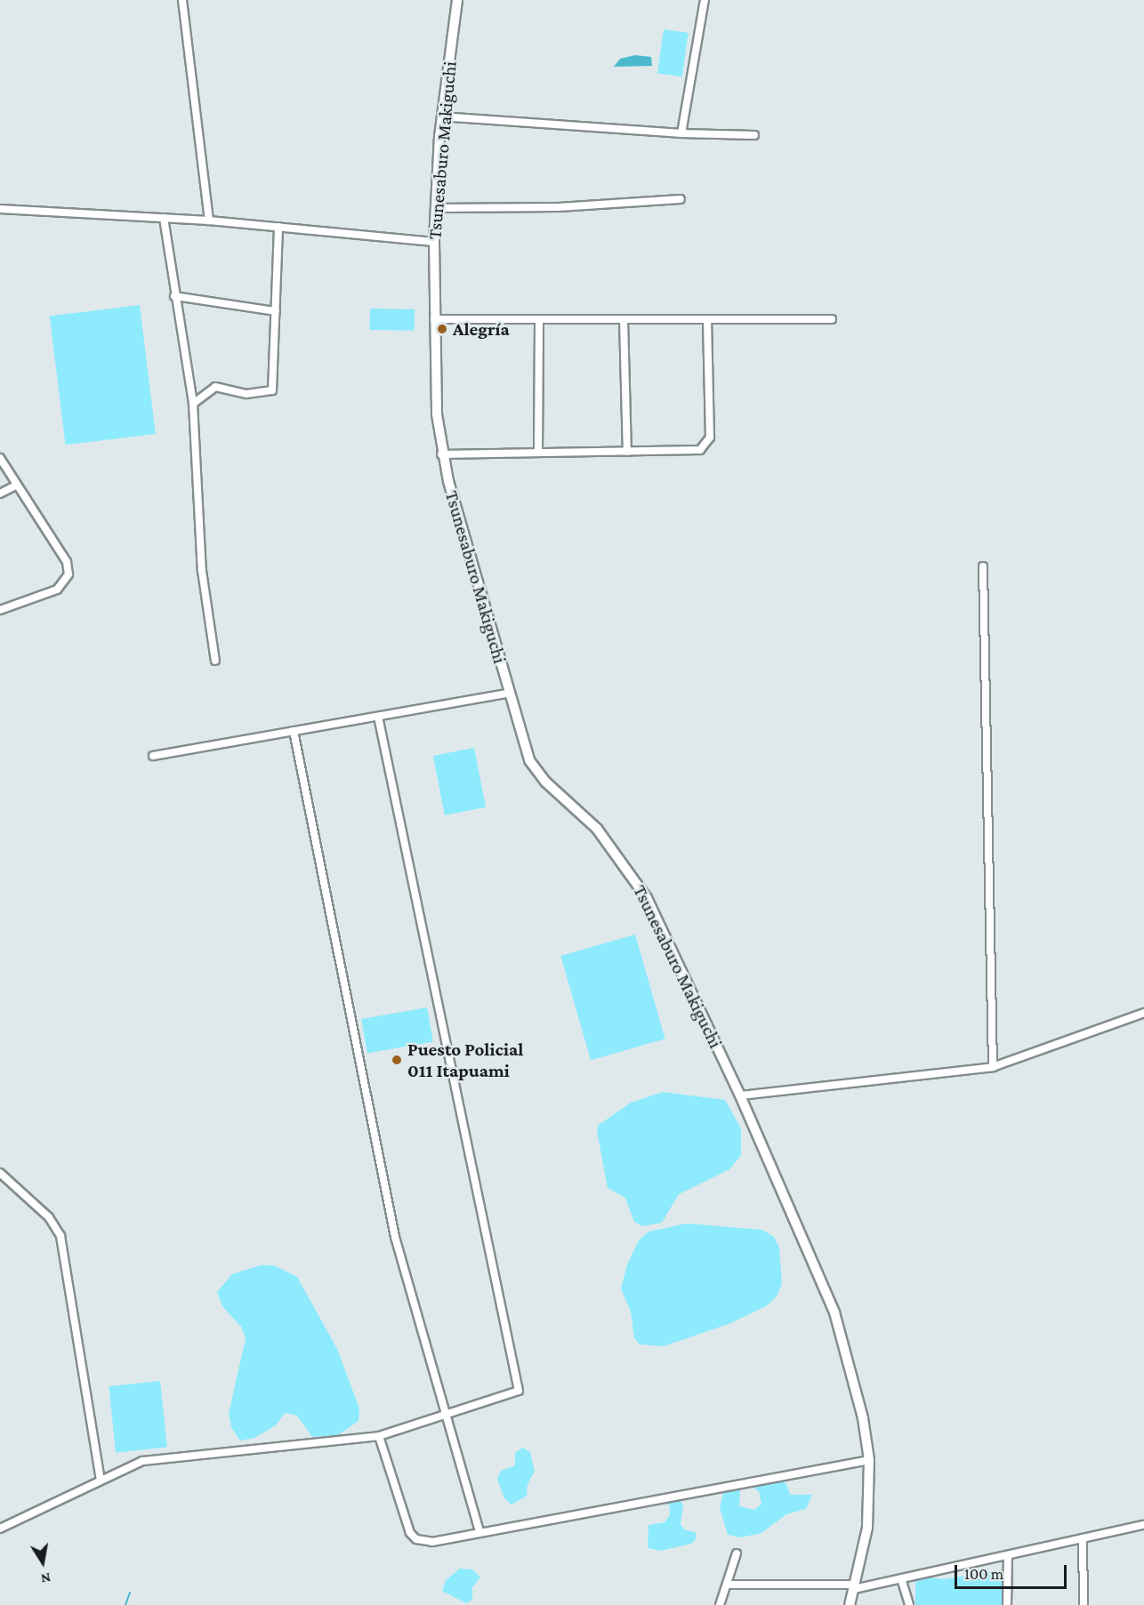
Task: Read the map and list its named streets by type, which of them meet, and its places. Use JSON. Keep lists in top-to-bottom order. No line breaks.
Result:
{"streets":{"street":["Tsunesaburo Makiguchi"]},"places":["Alegría","Puesto Policial 011 Itapuami"],"scale_bar":"100 m","north":"bottom"}
